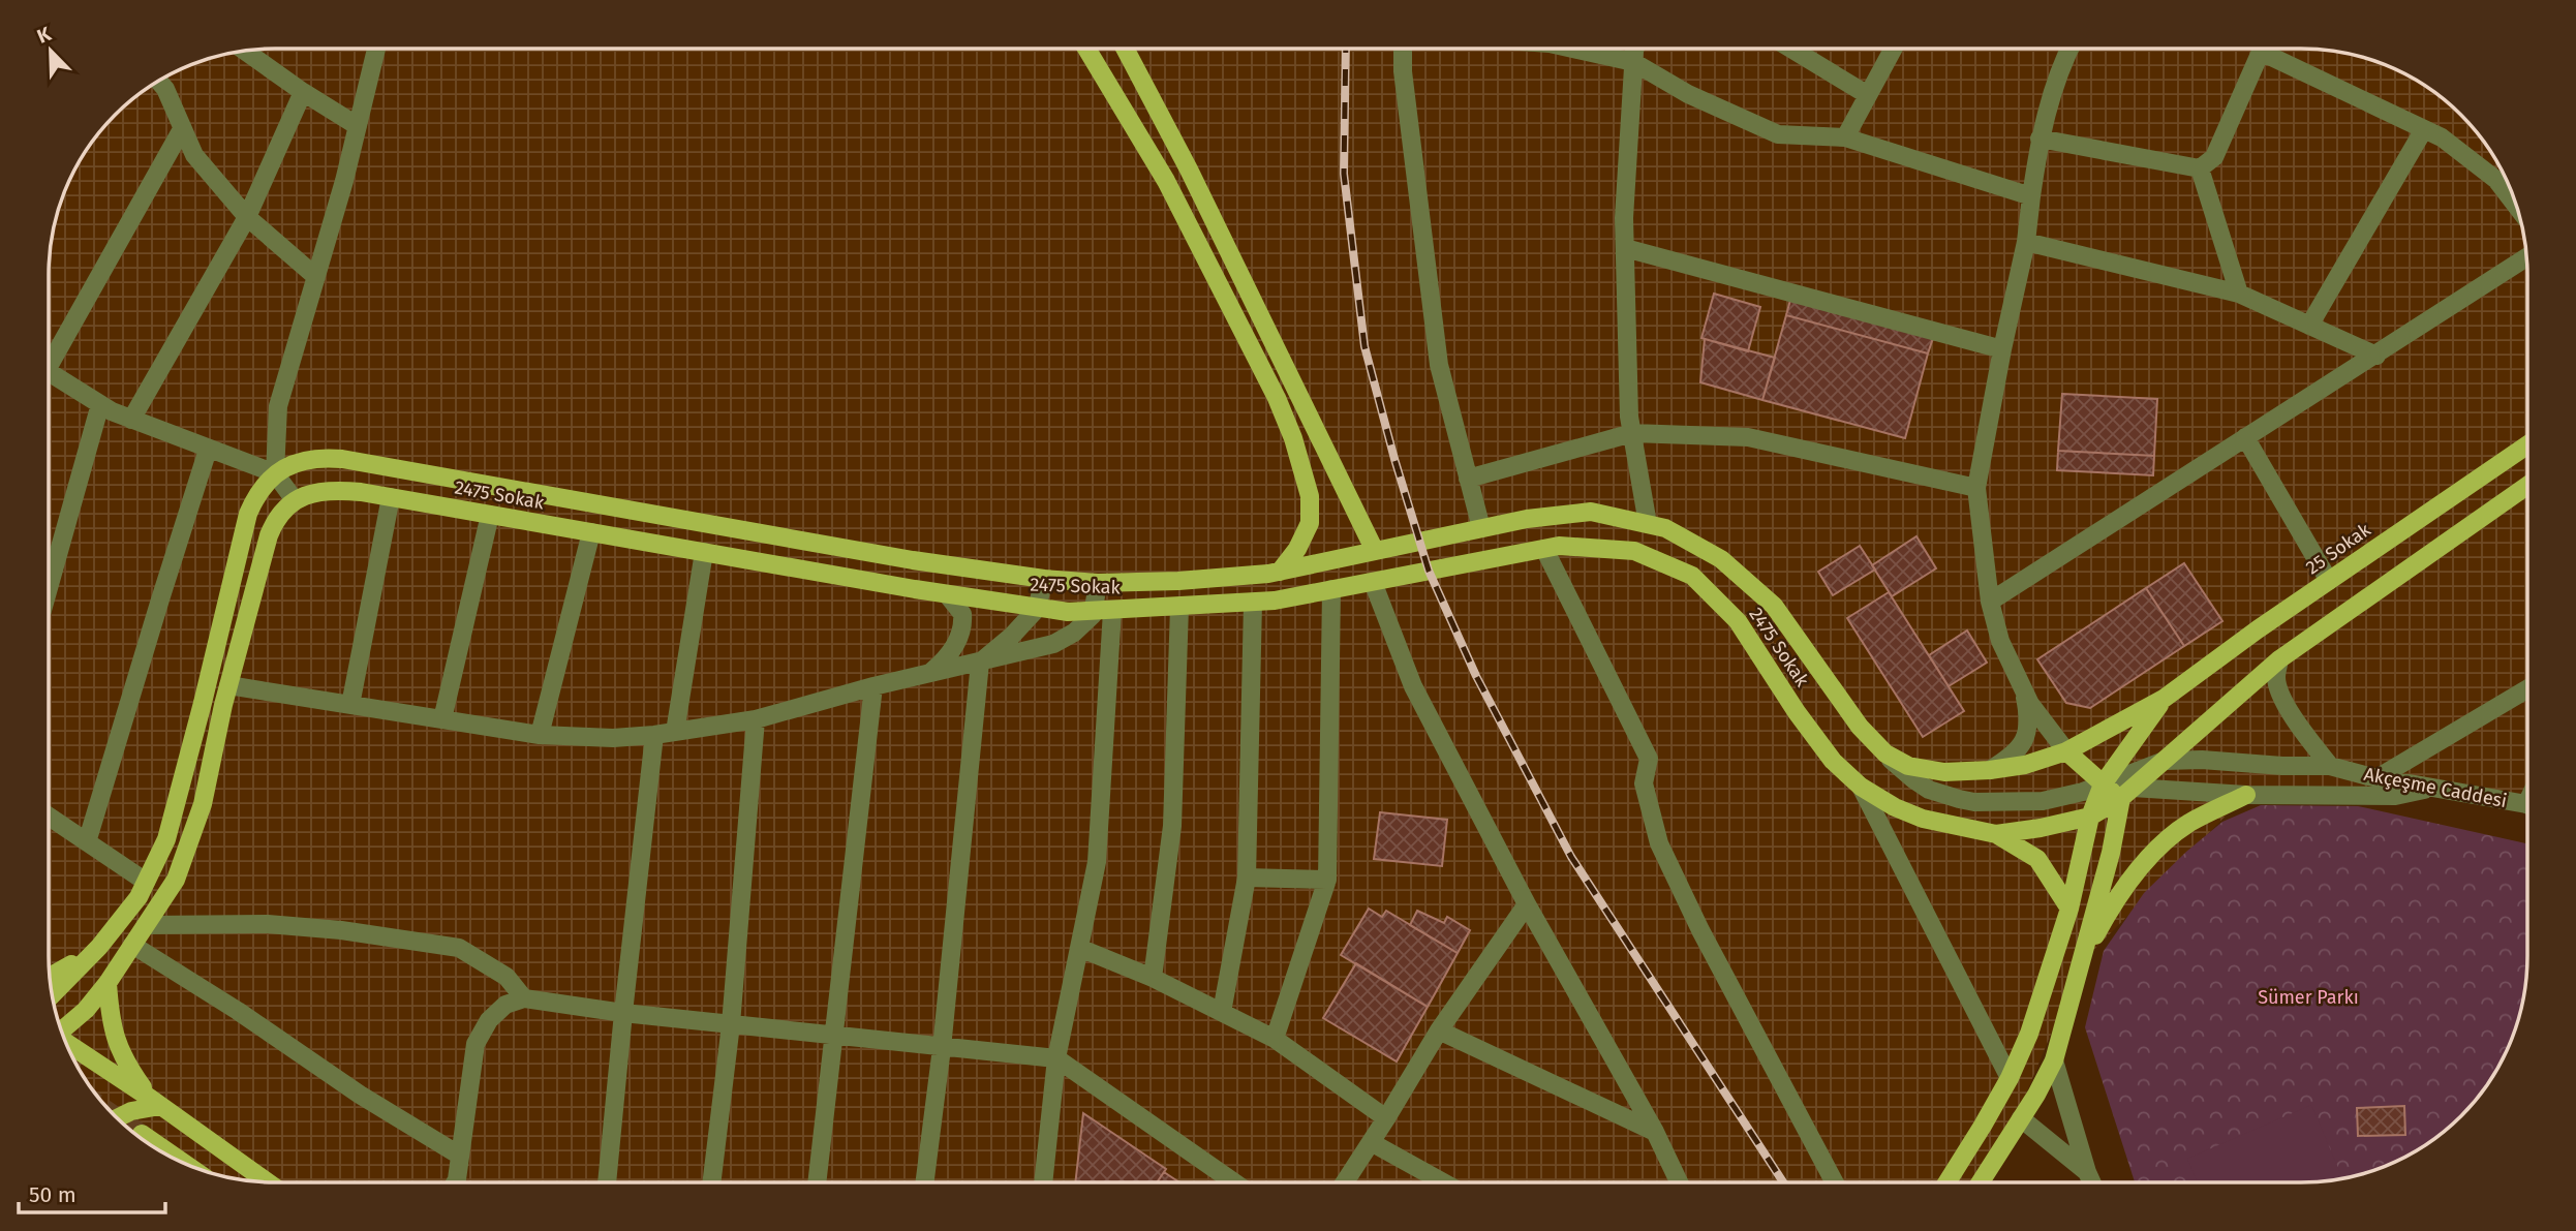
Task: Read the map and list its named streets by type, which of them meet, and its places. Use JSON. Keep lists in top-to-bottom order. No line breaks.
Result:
{"streets":{"main road":["2475 Sokak","25 Sokak"],"street":["Akçeşme Caddesi"]},"crossings":[["2475 Sokak","25 Sokak"],["2475 Sokak","Akçeşme Caddesi"]],"parks":["Sümer Parkı"],"scale_bar":"50 m","north":"top left"}
